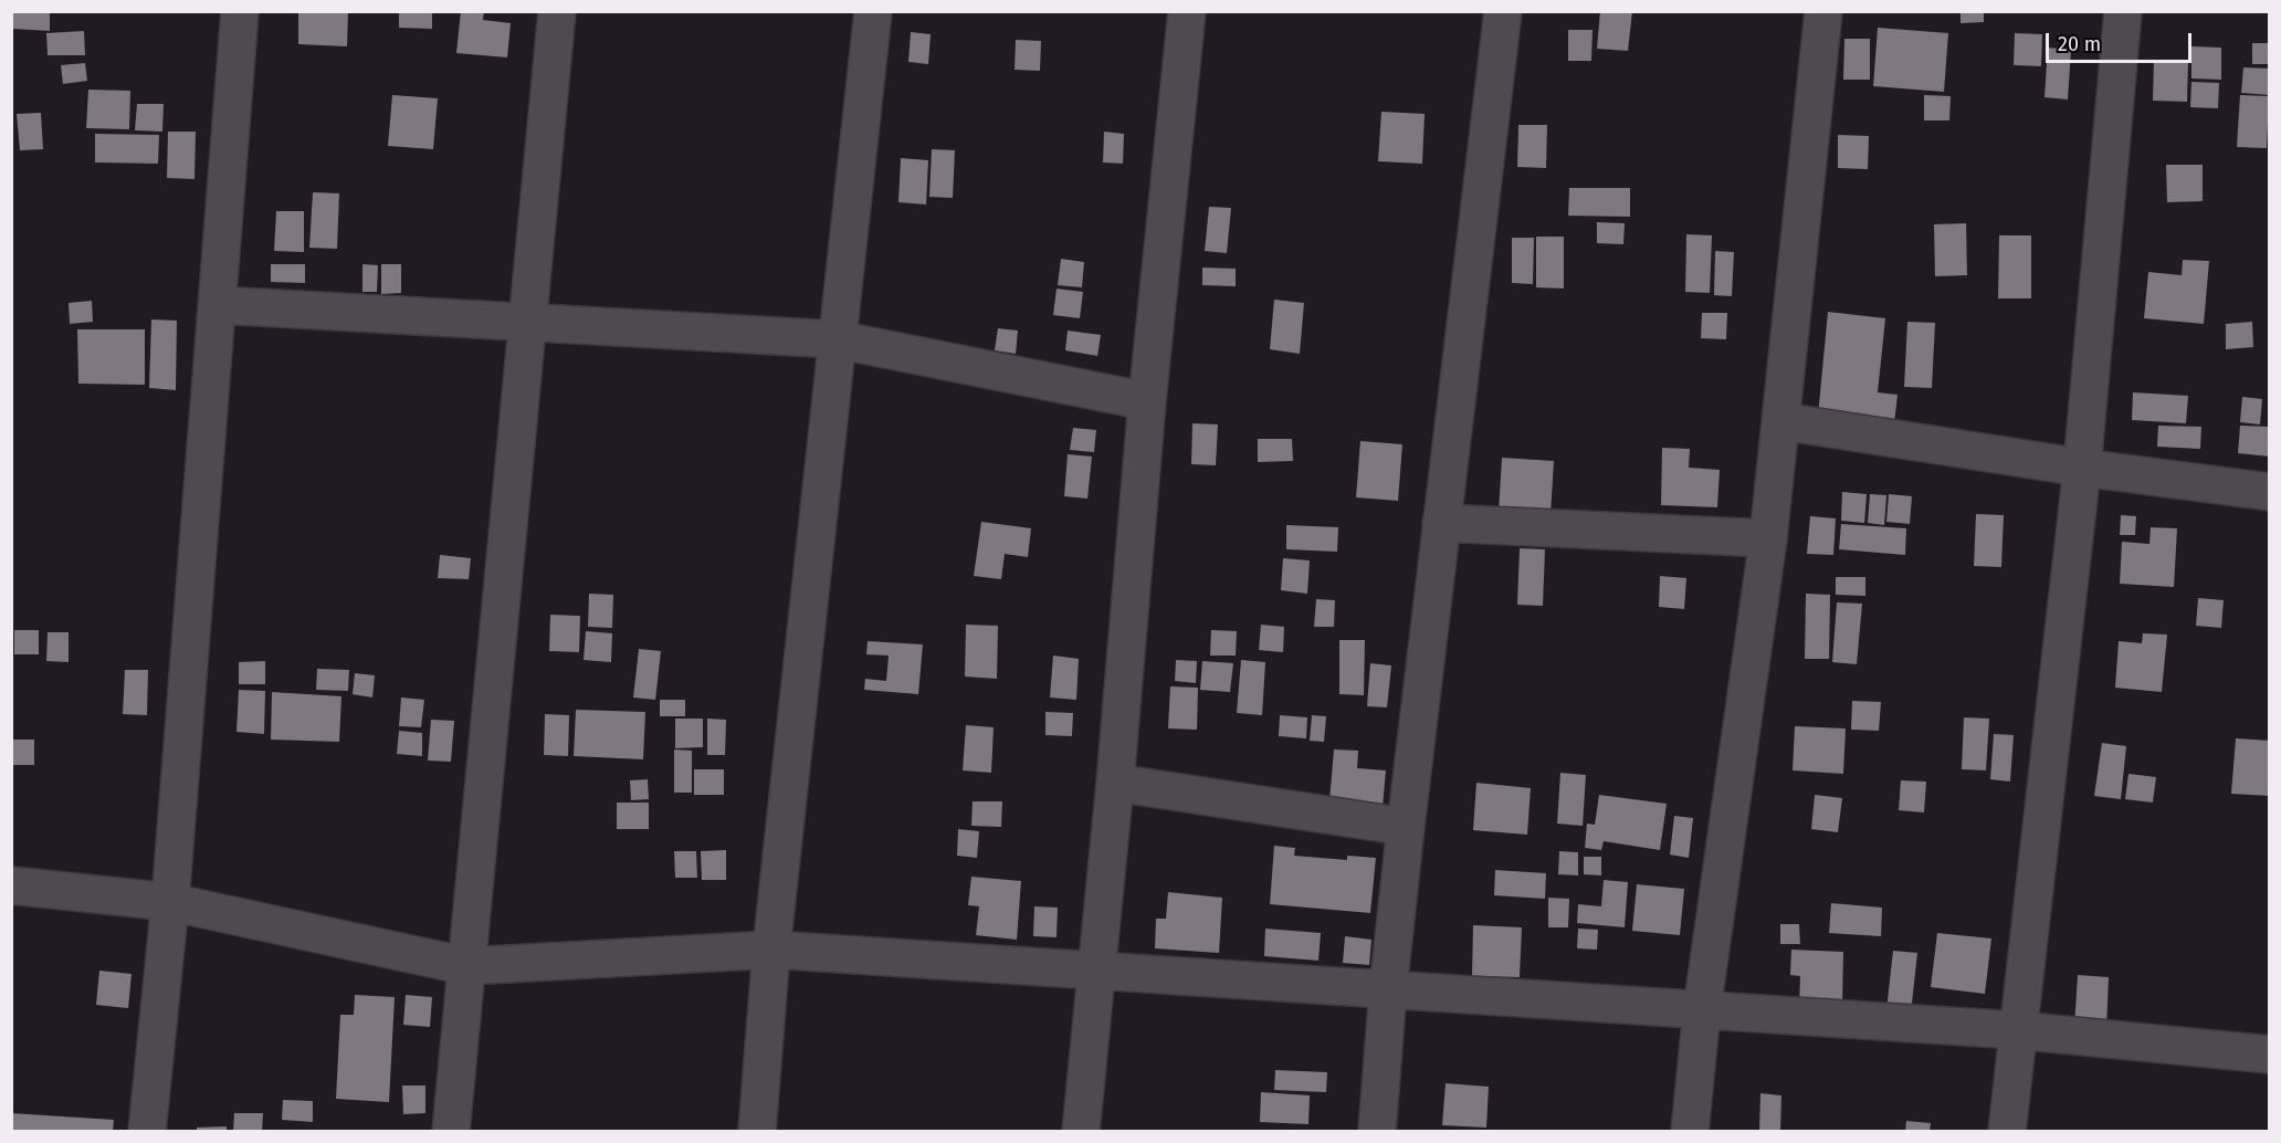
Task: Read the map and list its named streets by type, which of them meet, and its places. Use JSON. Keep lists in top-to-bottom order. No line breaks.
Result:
{"scale_bar":"20 m"}
